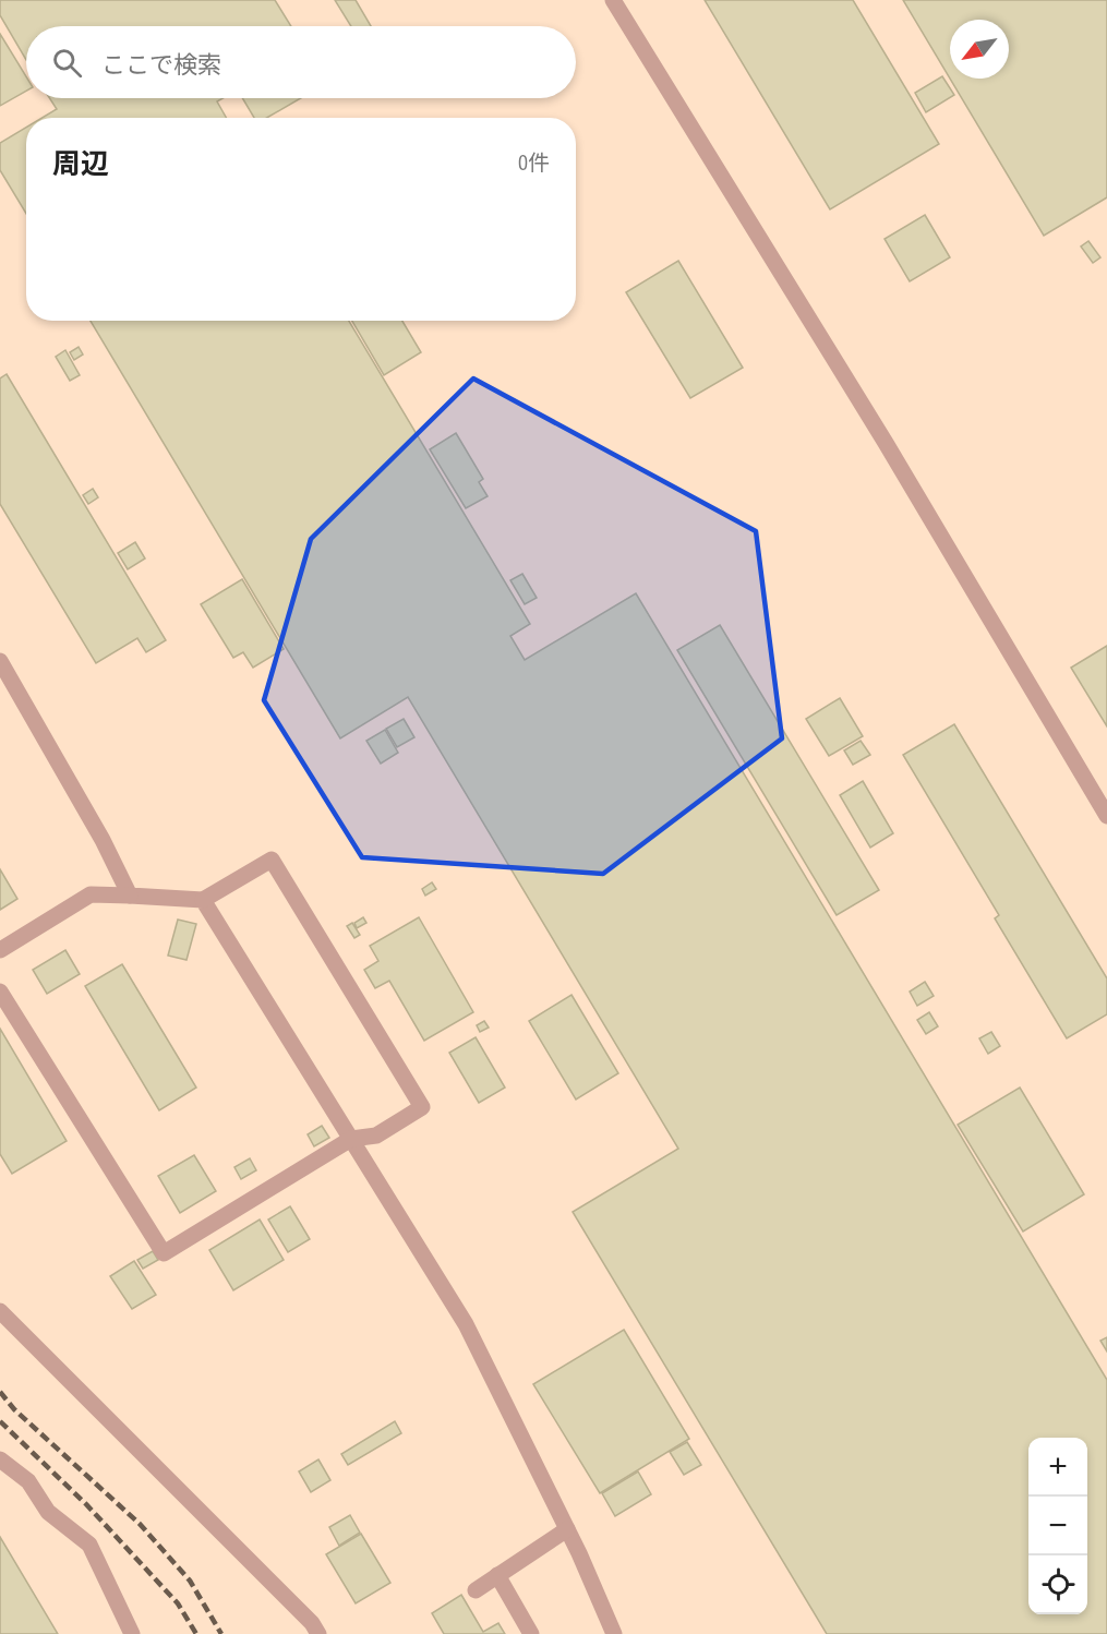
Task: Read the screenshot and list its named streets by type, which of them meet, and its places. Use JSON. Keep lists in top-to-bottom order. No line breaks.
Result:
{"north":"bottom left","page":{"search":"ここで検索","heading":["周辺","0件"],"map_buttons":["+","−"]}}
